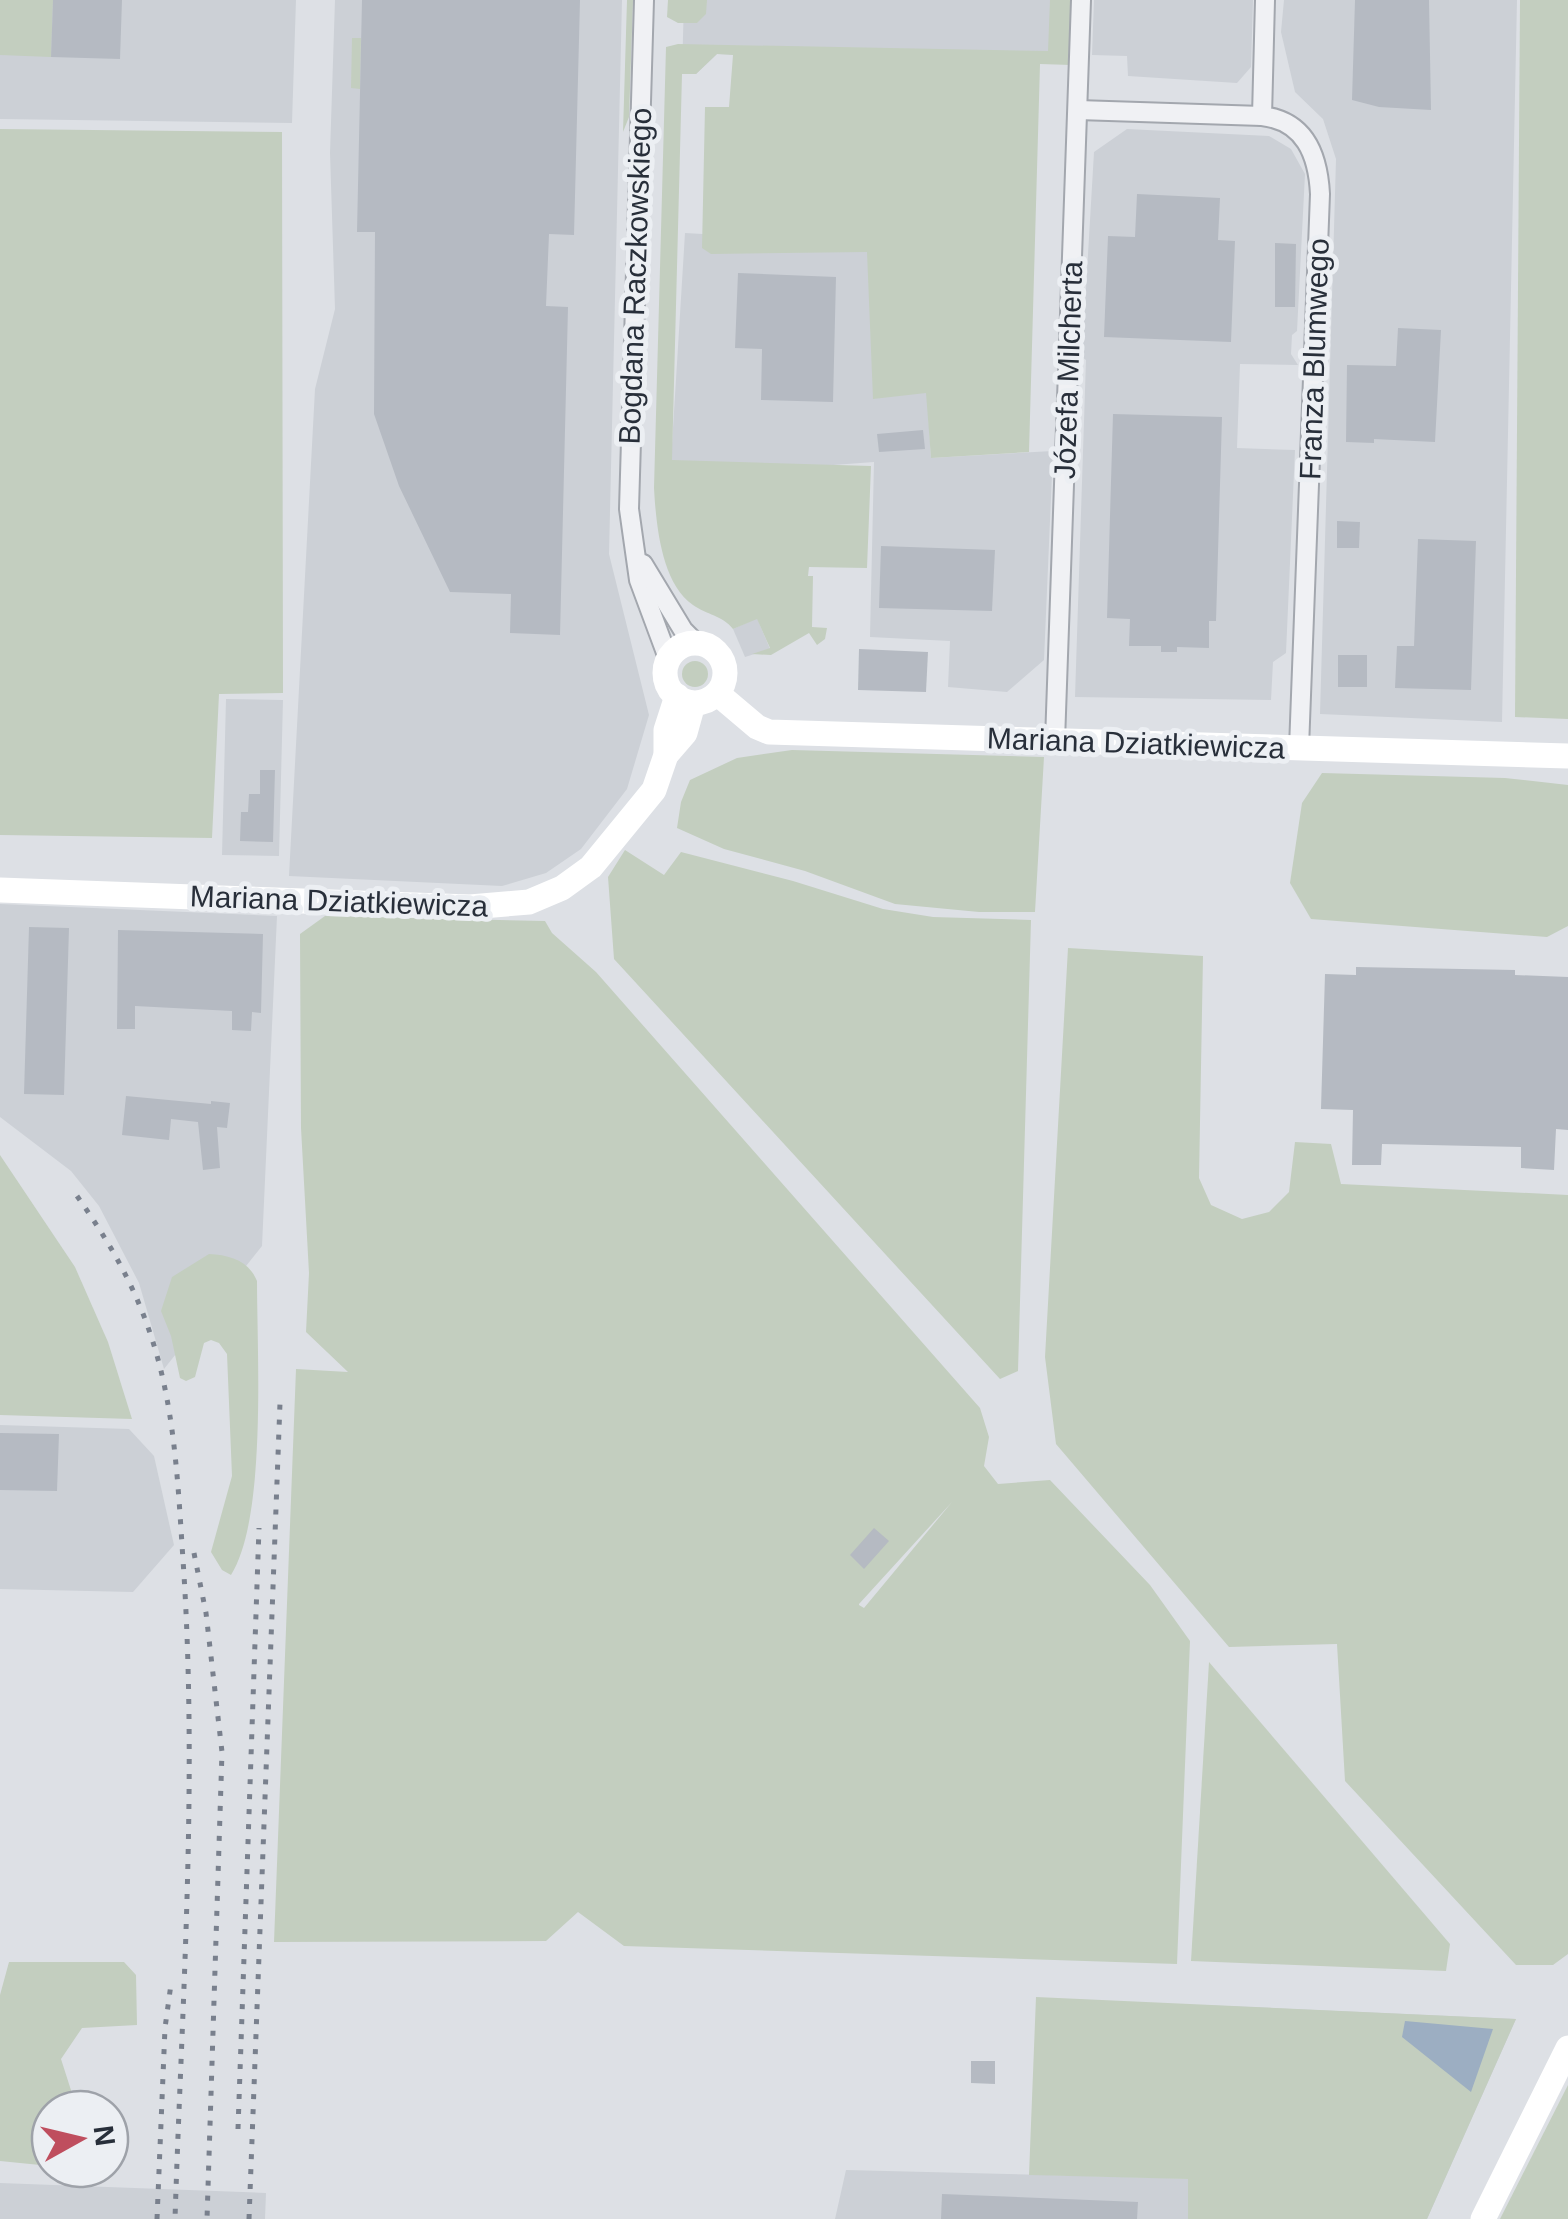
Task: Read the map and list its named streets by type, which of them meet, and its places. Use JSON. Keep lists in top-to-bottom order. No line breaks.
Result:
{"streets":{"street":["Bogdana Raczkowskiego","Franza Blumwego","Józefa Milcherta","Mariana Dziatkiewicza"]},"crossings":[["Bogdana Raczkowskiego","Mariana Dziatkiewicza"],["Franza Blumwego","Mariana Dziatkiewicza"],["Józefa Milcherta","Mariana Dziatkiewicza"]],"north":"right"}
